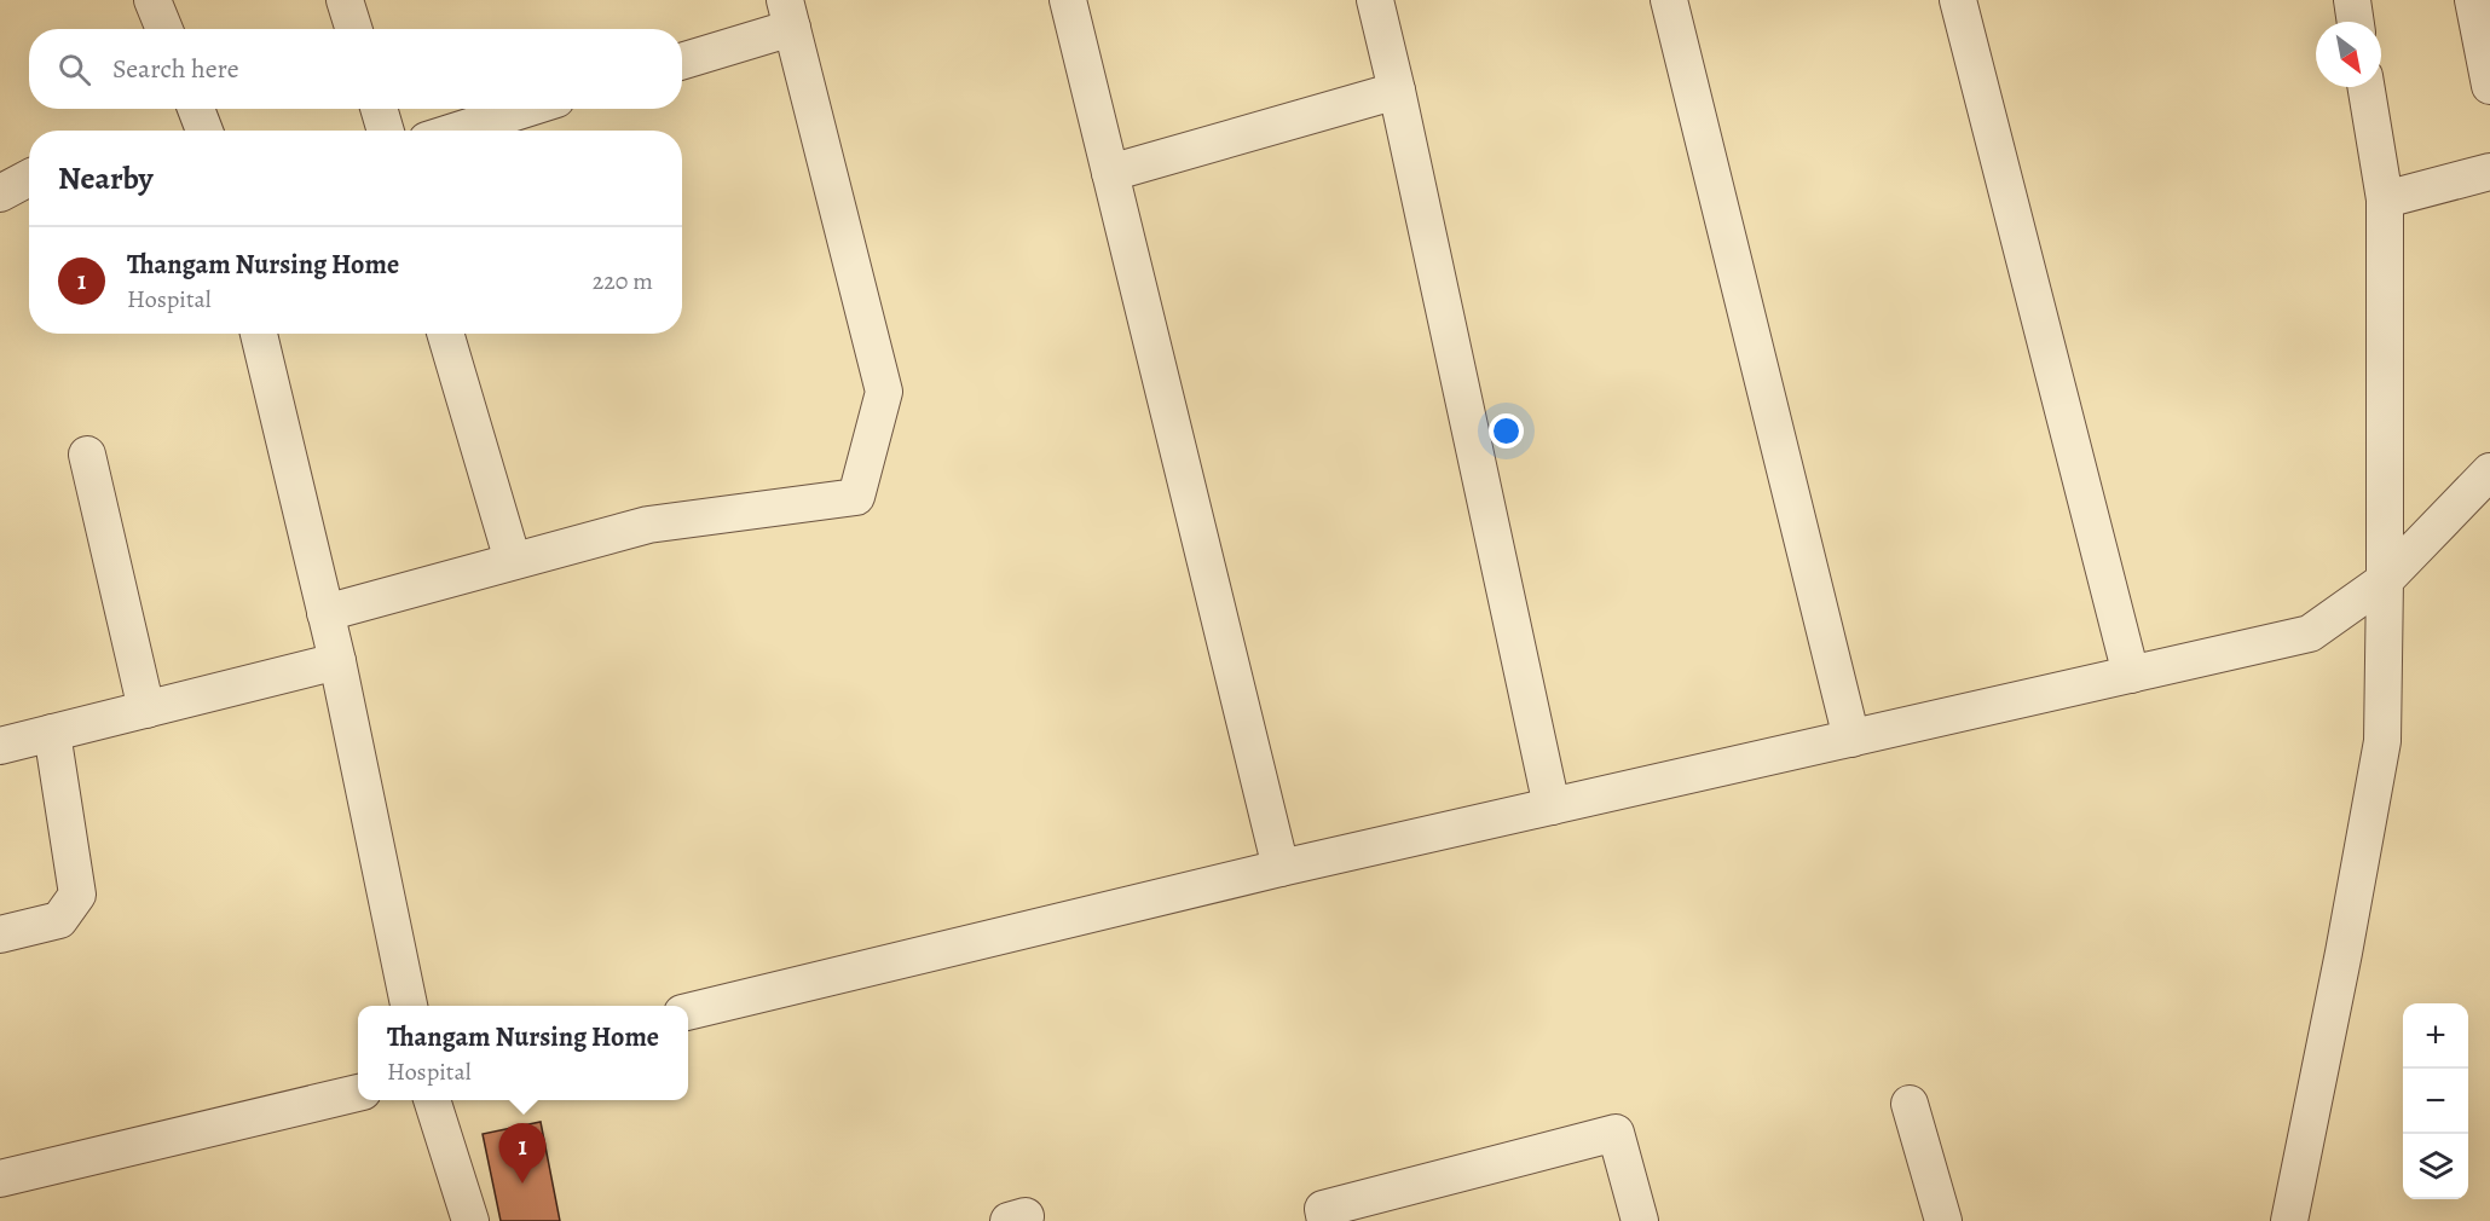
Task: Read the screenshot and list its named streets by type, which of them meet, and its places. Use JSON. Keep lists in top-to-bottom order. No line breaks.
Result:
{"north":"bottom right","page":{"search":"Search here","heading":"Nearby","list":[{"mark":"1","name":"Thangam Nursing Home","note":"Hospital","value":"220 m"}],"map_buttons":["+","−"],"popup":["Thangam Nursing Home","Hospital"],"pins":"1"}}
